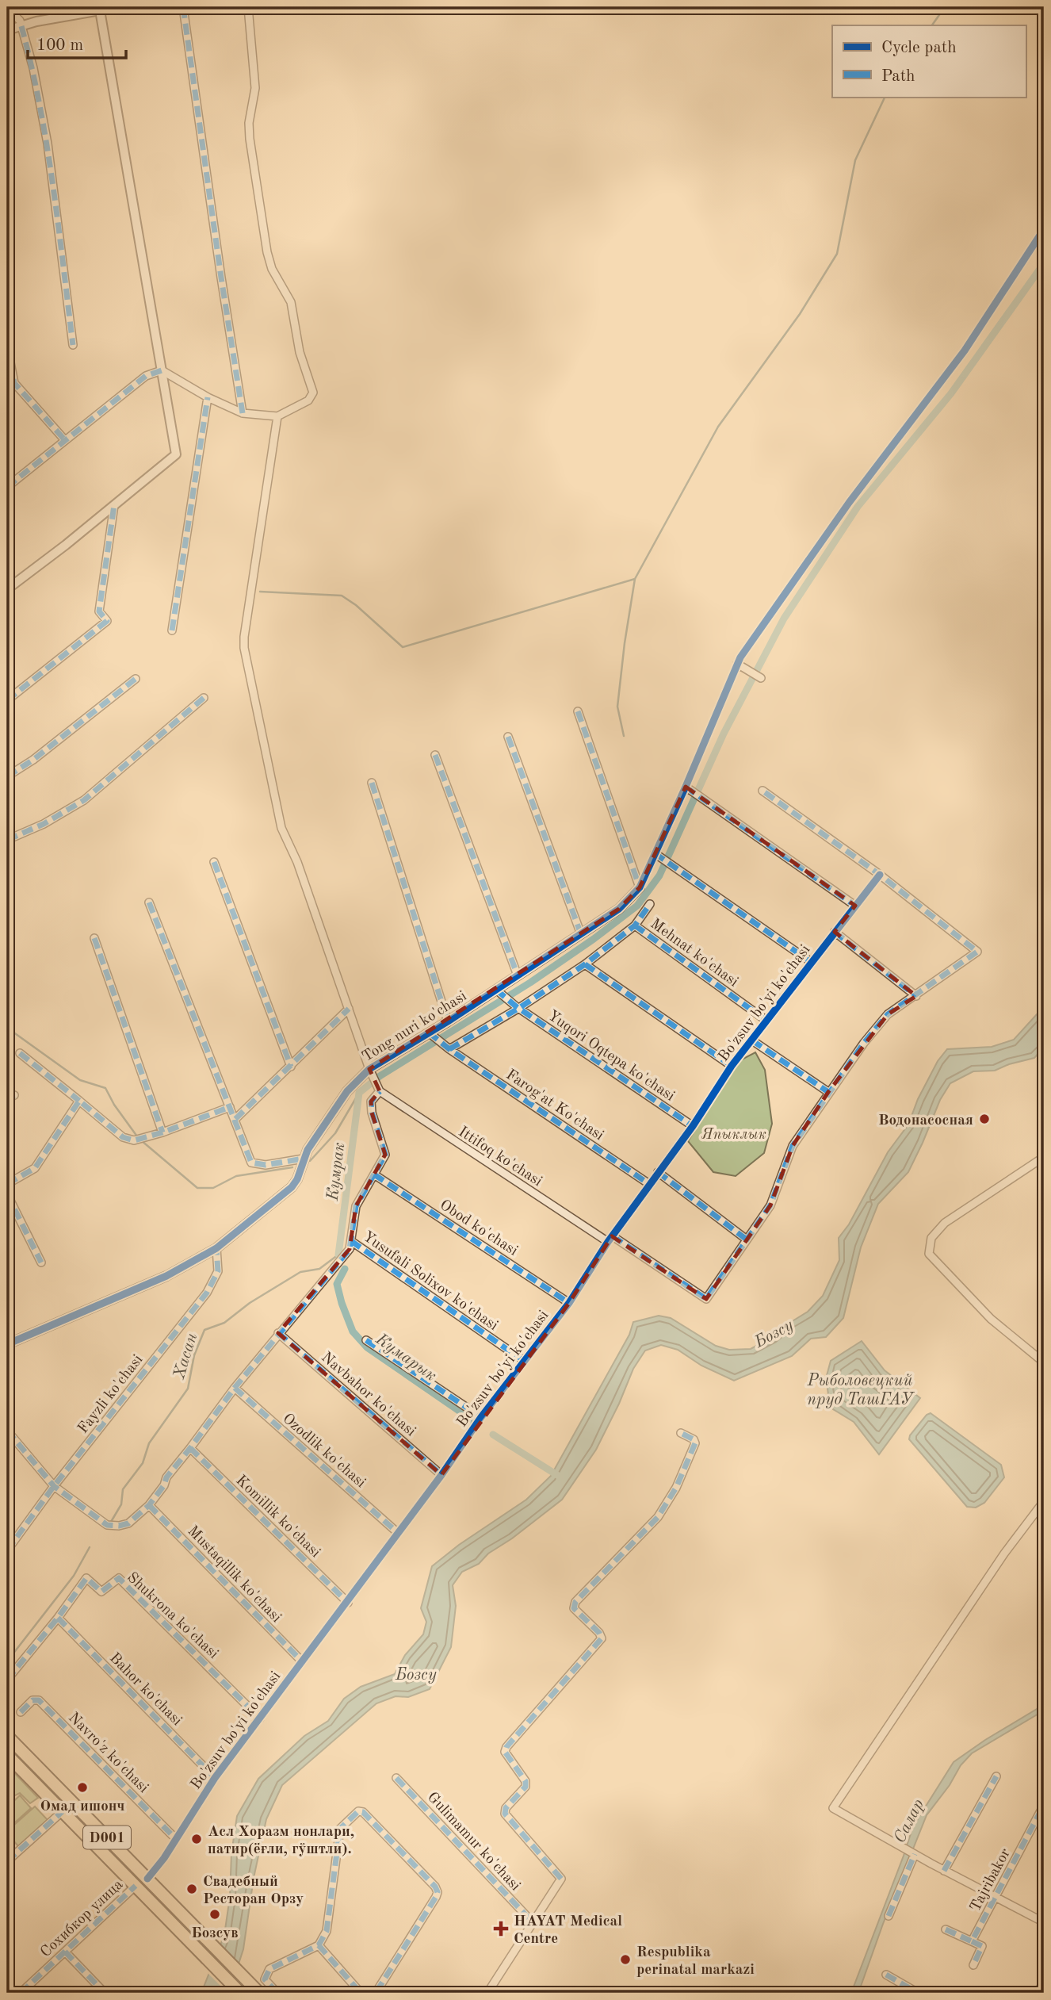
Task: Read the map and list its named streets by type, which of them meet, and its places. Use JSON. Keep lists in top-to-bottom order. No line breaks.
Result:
{"streets":{"highway":["D001"],"street":["Mehnat ko'chasi","Bo'zsuv bo'yi ko'chasi","Tong nuri ko'chasi","Yuqori Oqtepa ko'chasi","Farog'at Ko'chasi","Ittifoq ko'chasi","Obod ko'chasi","Yusufali Solixov ko'chasi","Fayzli ko'chasi","Navbahor ko'chasi","Ozodlik ko'chasi","Komillik ko'chasi","Mustaqillik ko'chasi","Shukrona ko'chasi","Bahor ko'chasi","Navro'z ko'chasi","Gulimamur ko'chasi","Tajribakor","Сохибкор улица"]},"crossings":[["Mehnat ko'chasi","Bo'zsuv bo'yi ko'chasi"],["Bo'zsuv bo'yi ko'chasi","Yuqori Oqtepa ko'chasi"],["Bo'zsuv bo'yi ko'chasi","Farog'at Ko'chasi"],["Bo'zsuv bo'yi ko'chasi","Ittifoq ko'chasi"],["Bo'zsuv bo'yi ko'chasi","Obod ko'chasi"],["Bo'zsuv bo'yi ko'chasi","Yusufali Solixov ko'chasi"],["Bo'zsuv bo'yi ko'chasi","Navbahor ko'chasi"],["Bo'zsuv bo'yi ko'chasi","Ozodlik ko'chasi"],["Bo'zsuv bo'yi ko'chasi","Komillik ko'chasi"],["Bo'zsuv bo'yi ko'chasi","Mustaqillik ko'chasi"],["Bo'zsuv bo'yi ko'chasi","Shukrona ko'chasi"],["Bo'zsuv bo'yi ko'chasi","Bahor ko'chasi"],["Bo'zsuv bo'yi ko'chasi","Navro'z ko'chasi"],["Bo'zsuv bo'yi ko'chasi","D001"],["Tong nuri ko'chasi","Yuqori Oqtepa ko'chasi"],["Tong nuri ko'chasi","Farog'at Ko'chasi"],["Tong nuri ko'chasi","Fayzli ko'chasi"],["Shukrona ko'chasi","Bahor ko'chasi"],["D001","Сохибкор улица"]],"water":["Кумрак","Бозсу","Хасан","Кумарык","Рыболовецкий пруд ТашГАУ","Салар"],"parks":["Япыклык"],"places":{"other":["Водонасосная","Омад ишонч","Асл Хоразм нонлари, патир(ёғли, гўштли).","Свадебный Ресторан Орзу","Бозсув","Respublika perinatal markazi"],"health":["HAYAT Medical Centre"]},"legend":["Cycle path","Path"],"scale_bar":"100 m"}
